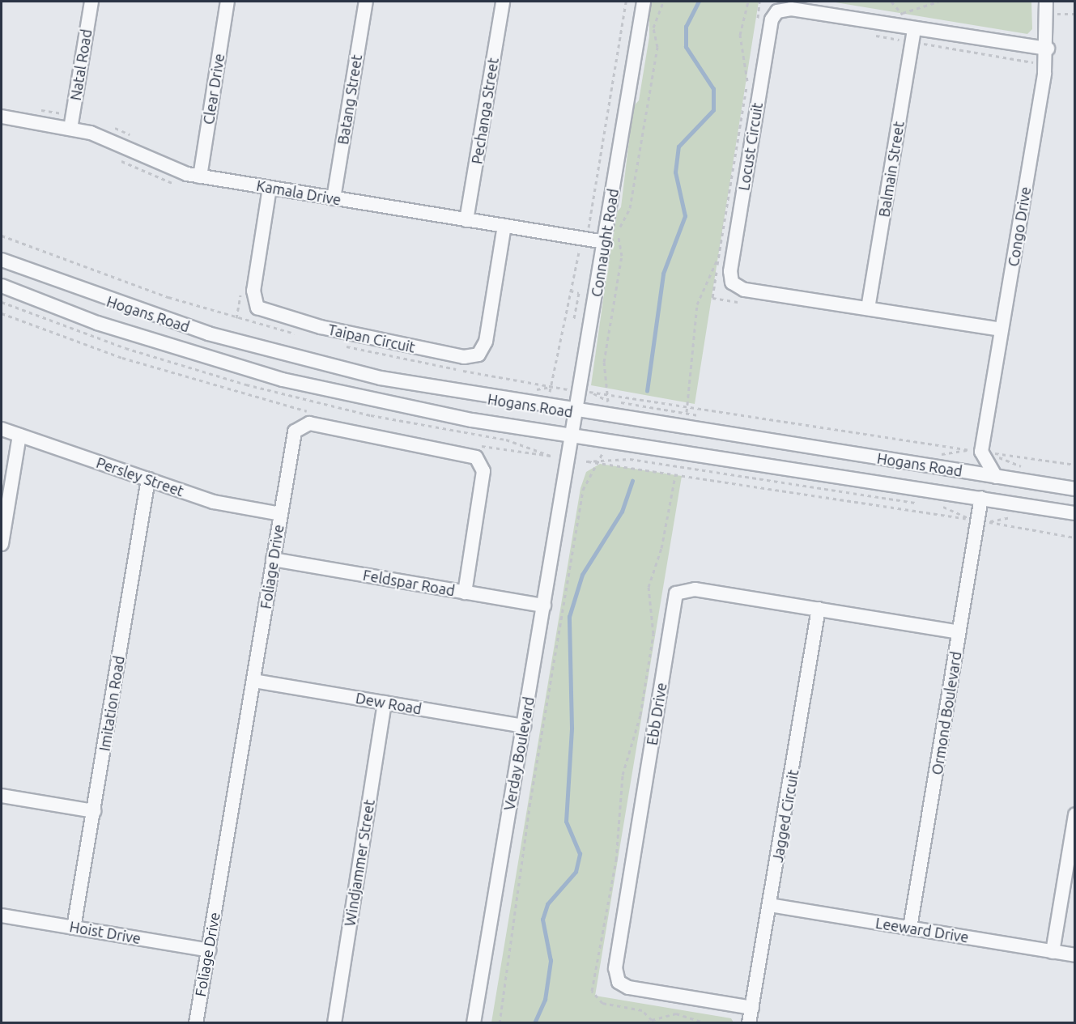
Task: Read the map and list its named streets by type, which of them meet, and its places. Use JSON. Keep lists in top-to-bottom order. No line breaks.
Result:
{"streets":{"street":["Natal Road","Clear Drive","Batang Street","Pechanga Street","Locust Circuit","Balmain Street","Kamala Drive","Congo Drive","Connaught Road","Hogans Road","Taipan Circuit","Persley Street","Foliage Drive","Feldspar Road","Imitation Road","Dew Road","Ormond Boulevard","Ebb Drive","Verday Boulevard","Jagged Circuit","Windjammer Street","Leeward Drive","Hoist Drive"]},"crossings":[["Natal Road","Kamala Drive"],["Clear Drive","Kamala Drive"],["Batang Street","Kamala Drive"],["Pechanga Street","Kamala Drive"],["Locust Circuit","Balmain Street"],["Locust Circuit","Congo Drive"],["Kamala Drive","Connaught Road"],["Kamala Drive","Taipan Circuit"],["Connaught Road","Hogans Road"],["Connaught Road","Verday Boulevard"],["Hogans Road","Ormond Boulevard"],["Persley Street","Foliage Drive"],["Persley Street","Imitation Road"],["Foliage Drive","Feldspar Road"],["Foliage Drive","Dew Road"],["Foliage Drive","Hoist Drive"],["Feldspar Road","Verday Boulevard"],["Imitation Road","Hoist Drive"],["Dew Road","Verday Boulevard"],["Dew Road","Windjammer Street"],["Ormond Boulevard","Ebb Drive"],["Ormond Boulevard","Leeward Drive"],["Ebb Drive","Jagged Circuit"],["Jagged Circuit","Leeward Drive"]]}
